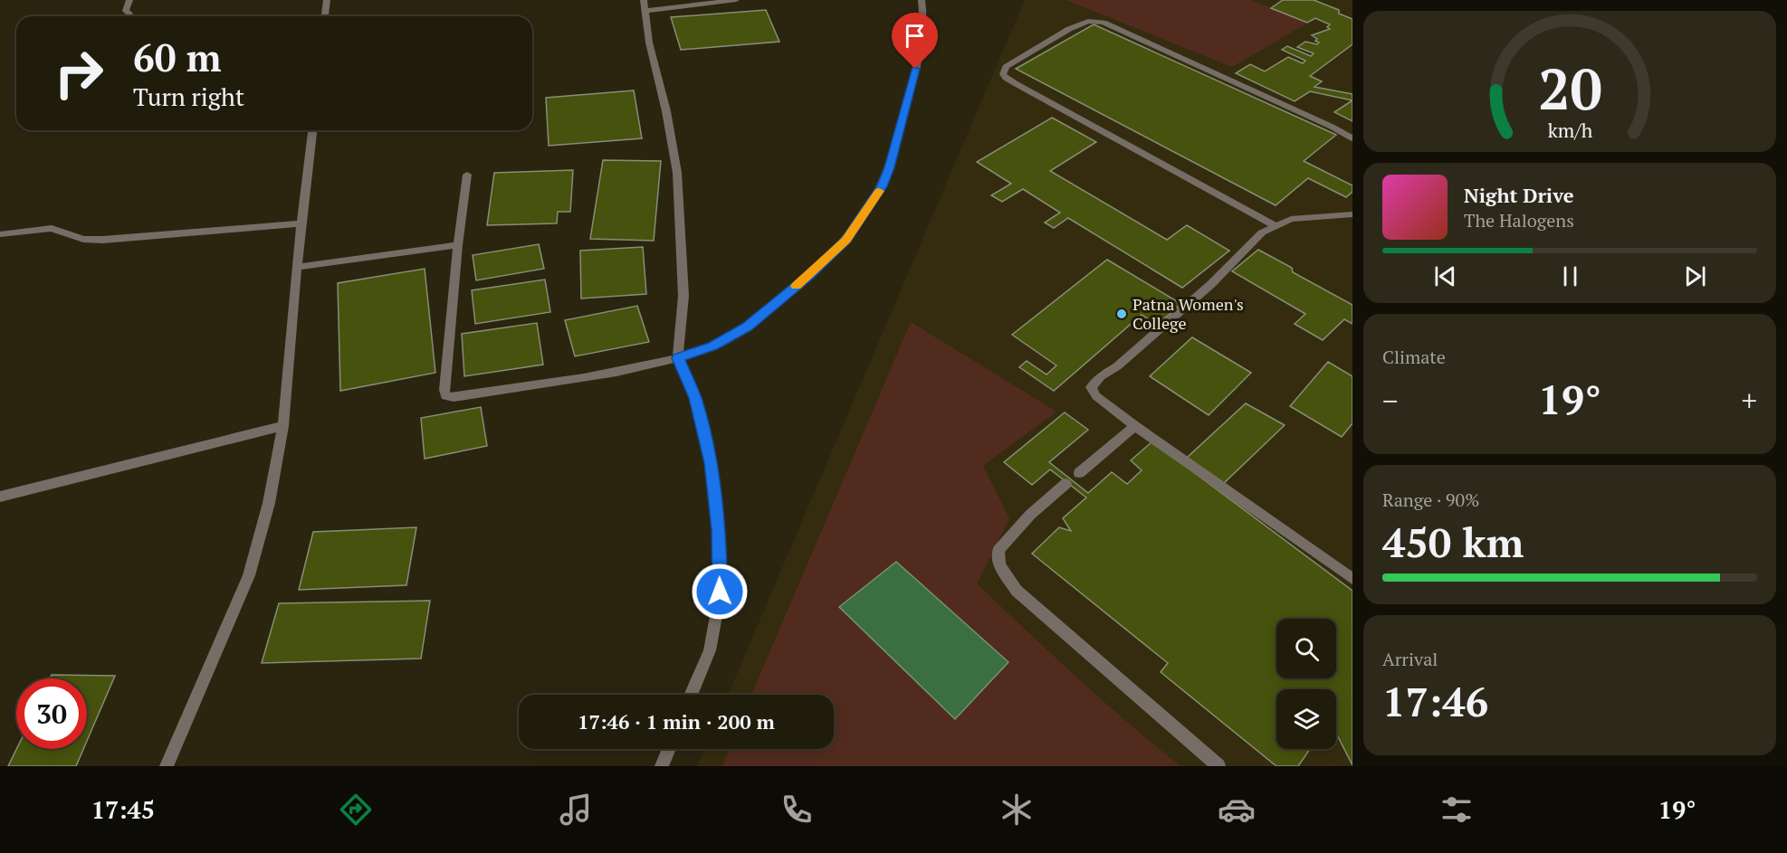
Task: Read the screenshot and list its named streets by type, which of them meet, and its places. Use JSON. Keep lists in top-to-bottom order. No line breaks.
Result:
{"places":["Patna Women's College"],"page":{"turn":["60 m","Turn right"],"song":["Night Drive","The Halogens"],"tile":["Climate",["Range · 90%","450 km"],["Arrival","17:46"]],"heat":["−","19°","+"],"limit":"30","trip":"17:46 · 1 min · 200 m","tabs":["17:45","19°"],"gauge":["20","km/h"]}}
